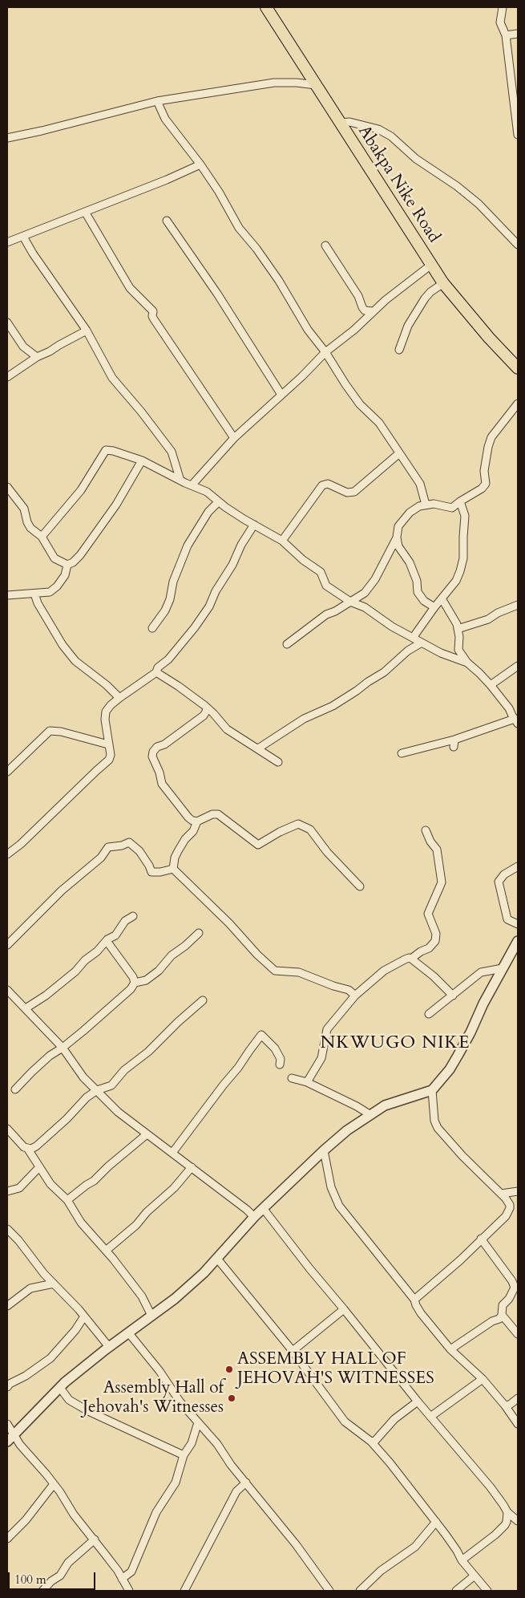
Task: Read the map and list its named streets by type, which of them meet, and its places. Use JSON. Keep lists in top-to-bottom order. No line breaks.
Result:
{"streets":{"main road":["Abakpa Nike Road"]},"districts":["NKWUGO NIKE"],"places":["ASSEMBLY HALL OF JEHOVAH'S WITNESSES","Assembly Hall of Jehovah's Witnesses"],"scale_bar":"100 m"}
